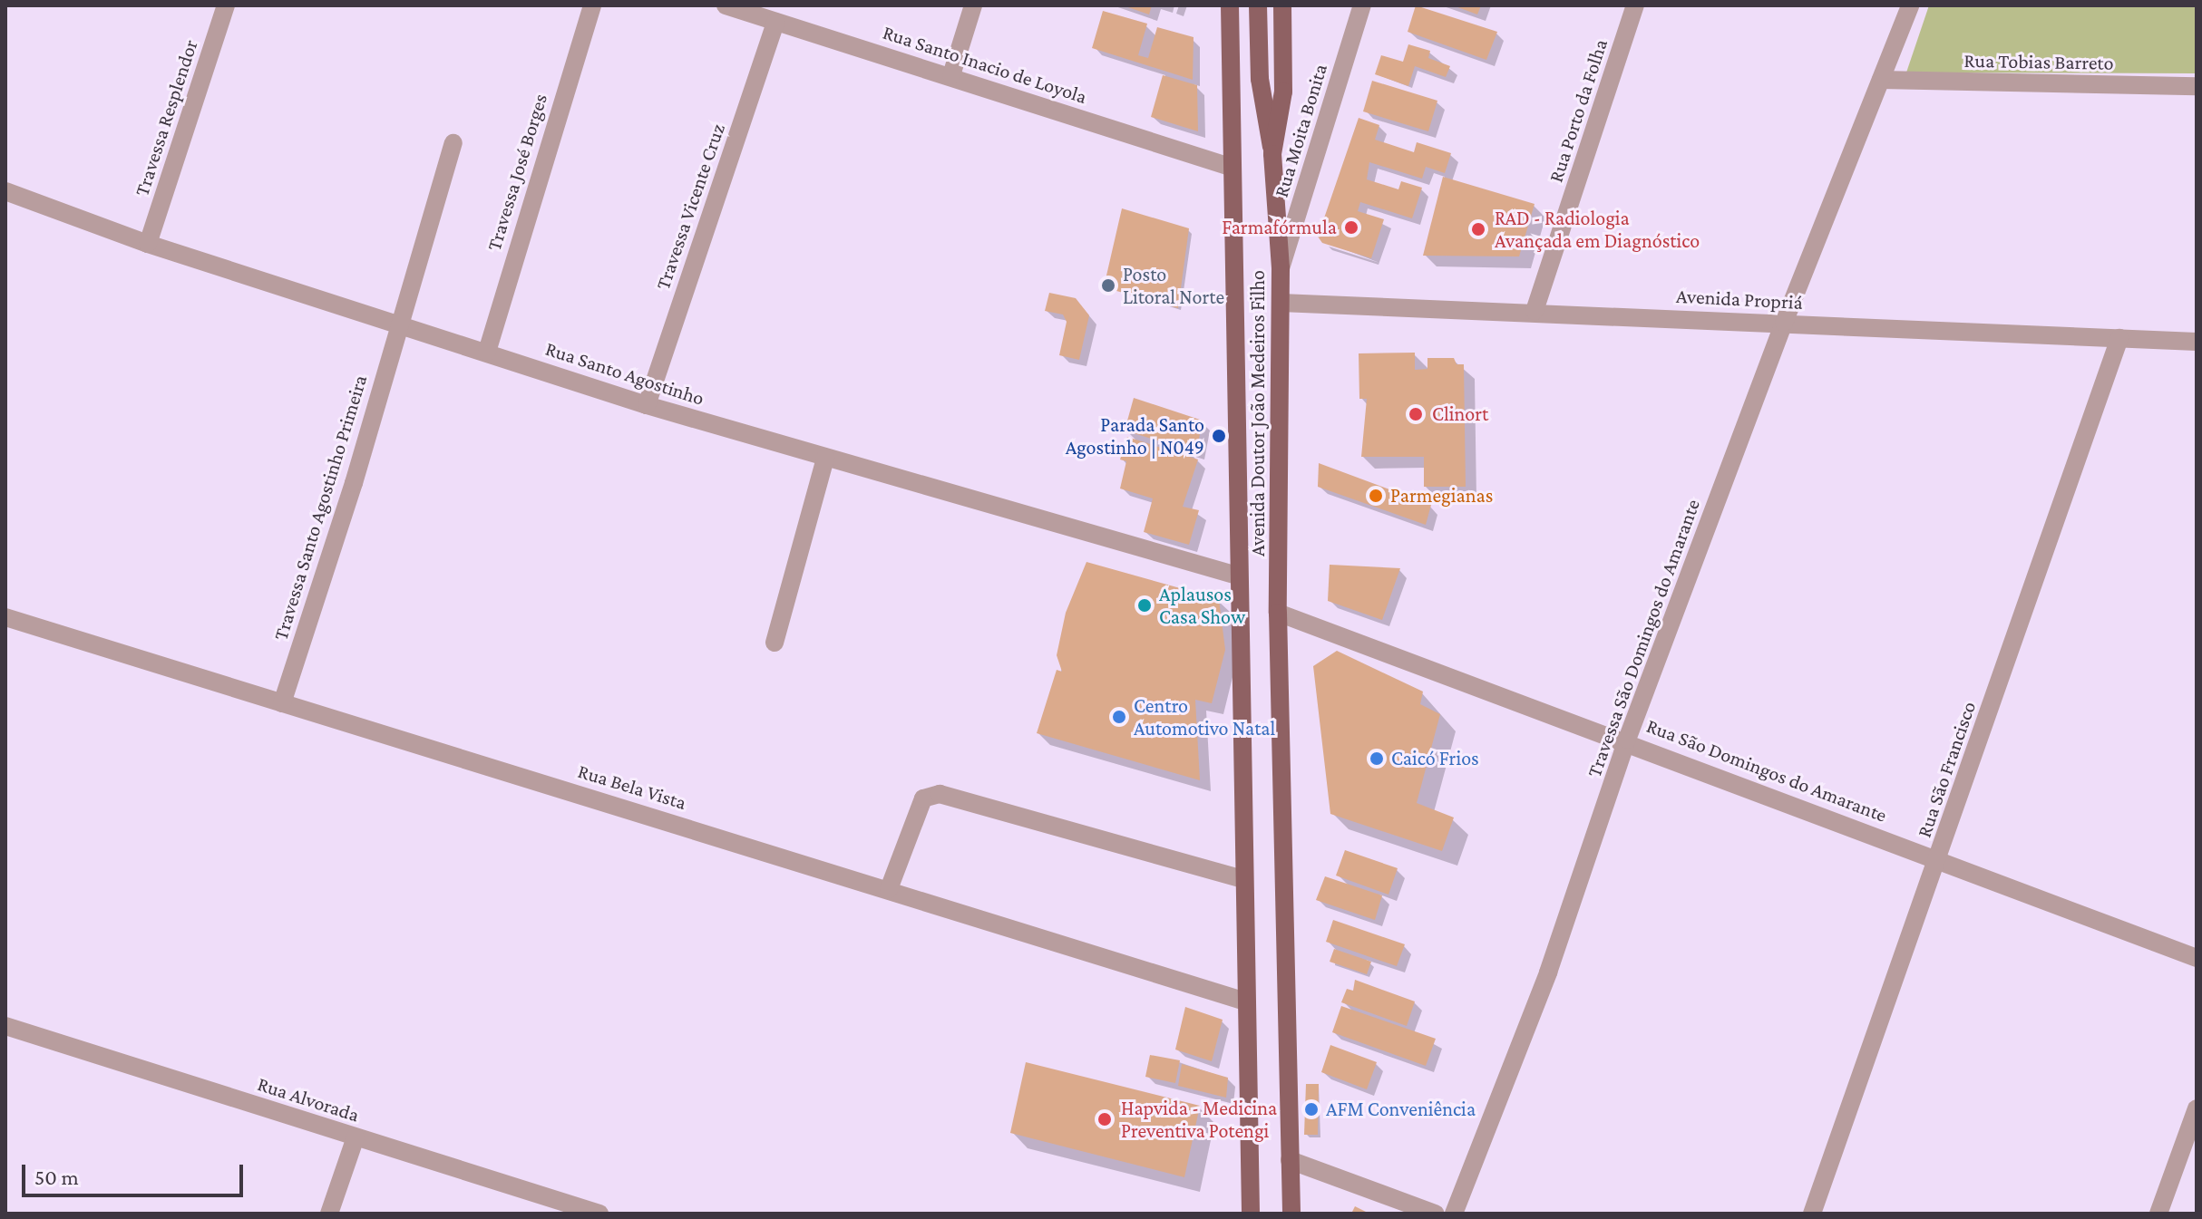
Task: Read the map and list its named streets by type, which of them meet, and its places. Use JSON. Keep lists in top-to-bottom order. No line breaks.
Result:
{"streets":{"main road":["Avenida Doutor João Medeiros Filho"],"street":["Rua Tobias Barreto","Rua Santo Inacio de Loyola","Rua Porto da Folha","Travessa Resplendor","Rua Moita Bonita","Travessa José Borges","Travessa Vicente Cruz","Avenida Propriá","Rua Santo Agostinho","Travessa Santo Agostinho Primeira","Travessa São Domingos do Amarante","Rua São Francisco","Rua São Domingos do Amarante","Rua Bela Vista","Rua Alvorada"]},"crossings":[["Rua Tobias Barreto","Travessa São Domingos do Amarante"],["Rua Santo Inacio de Loyola","Travessa Vicente Cruz"],["Rua Santo Inacio de Loyola","Avenida Doutor João Medeiros Filho"],["Rua Porto da Folha","Avenida Propriá"],["Travessa Resplendor","Rua Santo Agostinho"],["Rua Moita Bonita","Avenida Doutor João Medeiros Filho"],["Travessa José Borges","Rua Santo Agostinho"],["Travessa Vicente Cruz","Rua Santo Agostinho"],["Avenida Propriá","Avenida Doutor João Medeiros Filho"],["Avenida Propriá","Travessa São Domingos do Amarante"],["Avenida Propriá","Rua São Francisco"],["Rua Santo Agostinho","Avenida Doutor João Medeiros Filho"],["Rua Santo Agostinho","Travessa Santo Agostinho Primeira"],["Avenida Doutor João Medeiros Filho","Rua São Domingos do Amarante"],["Avenida Doutor João Medeiros Filho","Rua Bela Vista"],["Travessa Santo Agostinho Primeira","Rua Bela Vista"],["Travessa São Domingos do Amarante","Rua São Domingos do Amarante"],["Rua São Francisco","Rua São Domingos do Amarante"]],"places":["Farmafórmula","RAD - Radiologia Avançada em Diagnóstico","Posto Litoral Norte","Clinort","Parada Santo Agostinho | N049","Parmegianas","Aplausos Casa Show","Centro Automotivo Natal","Caicó Frios","AFM Conveniência","Hapvida - Medicina Preventiva Potengi"],"scale_bar":"50 m"}
